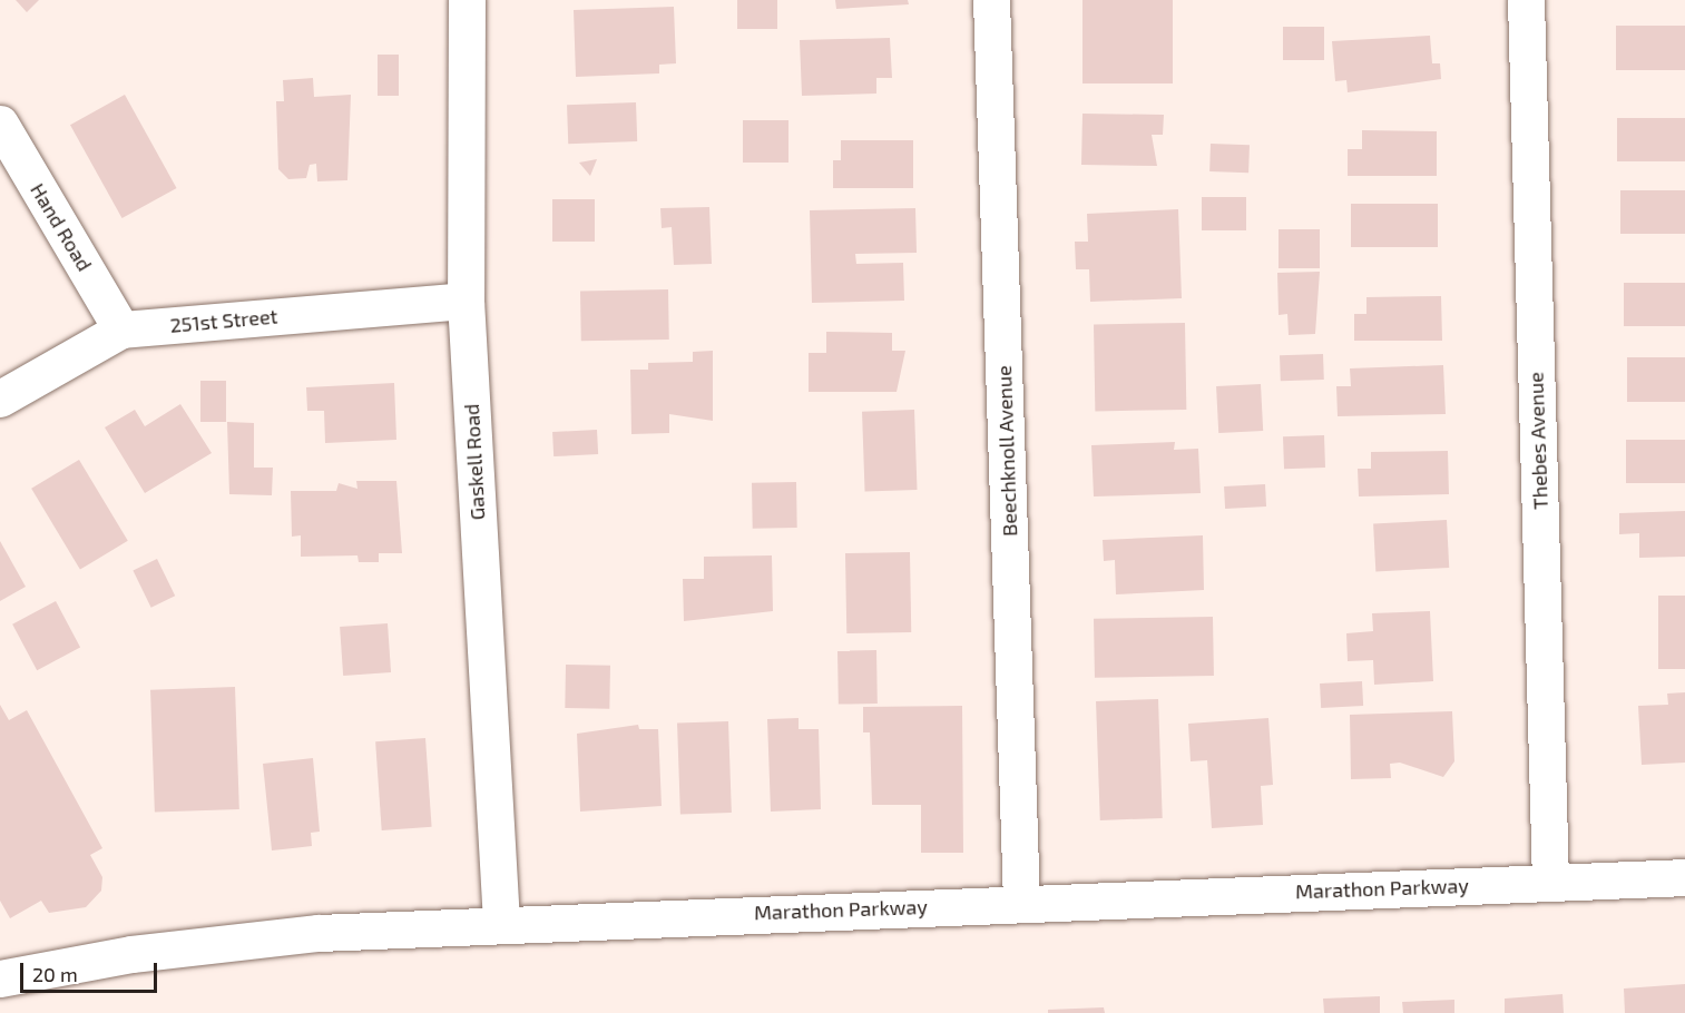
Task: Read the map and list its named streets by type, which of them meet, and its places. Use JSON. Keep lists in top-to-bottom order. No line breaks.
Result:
{"streets":{"street":["Hand Road","251st Street","Thebes Avenue","Beechknoll Avenue","Gaskell Road","Marathon Parkway"]},"crossings":[["Hand Road","251st Street"],["251st Street","Gaskell Road"],["Thebes Avenue","Marathon Parkway"],["Beechknoll Avenue","Marathon Parkway"],["Gaskell Road","Marathon Parkway"]],"scale_bar":"20 m"}
